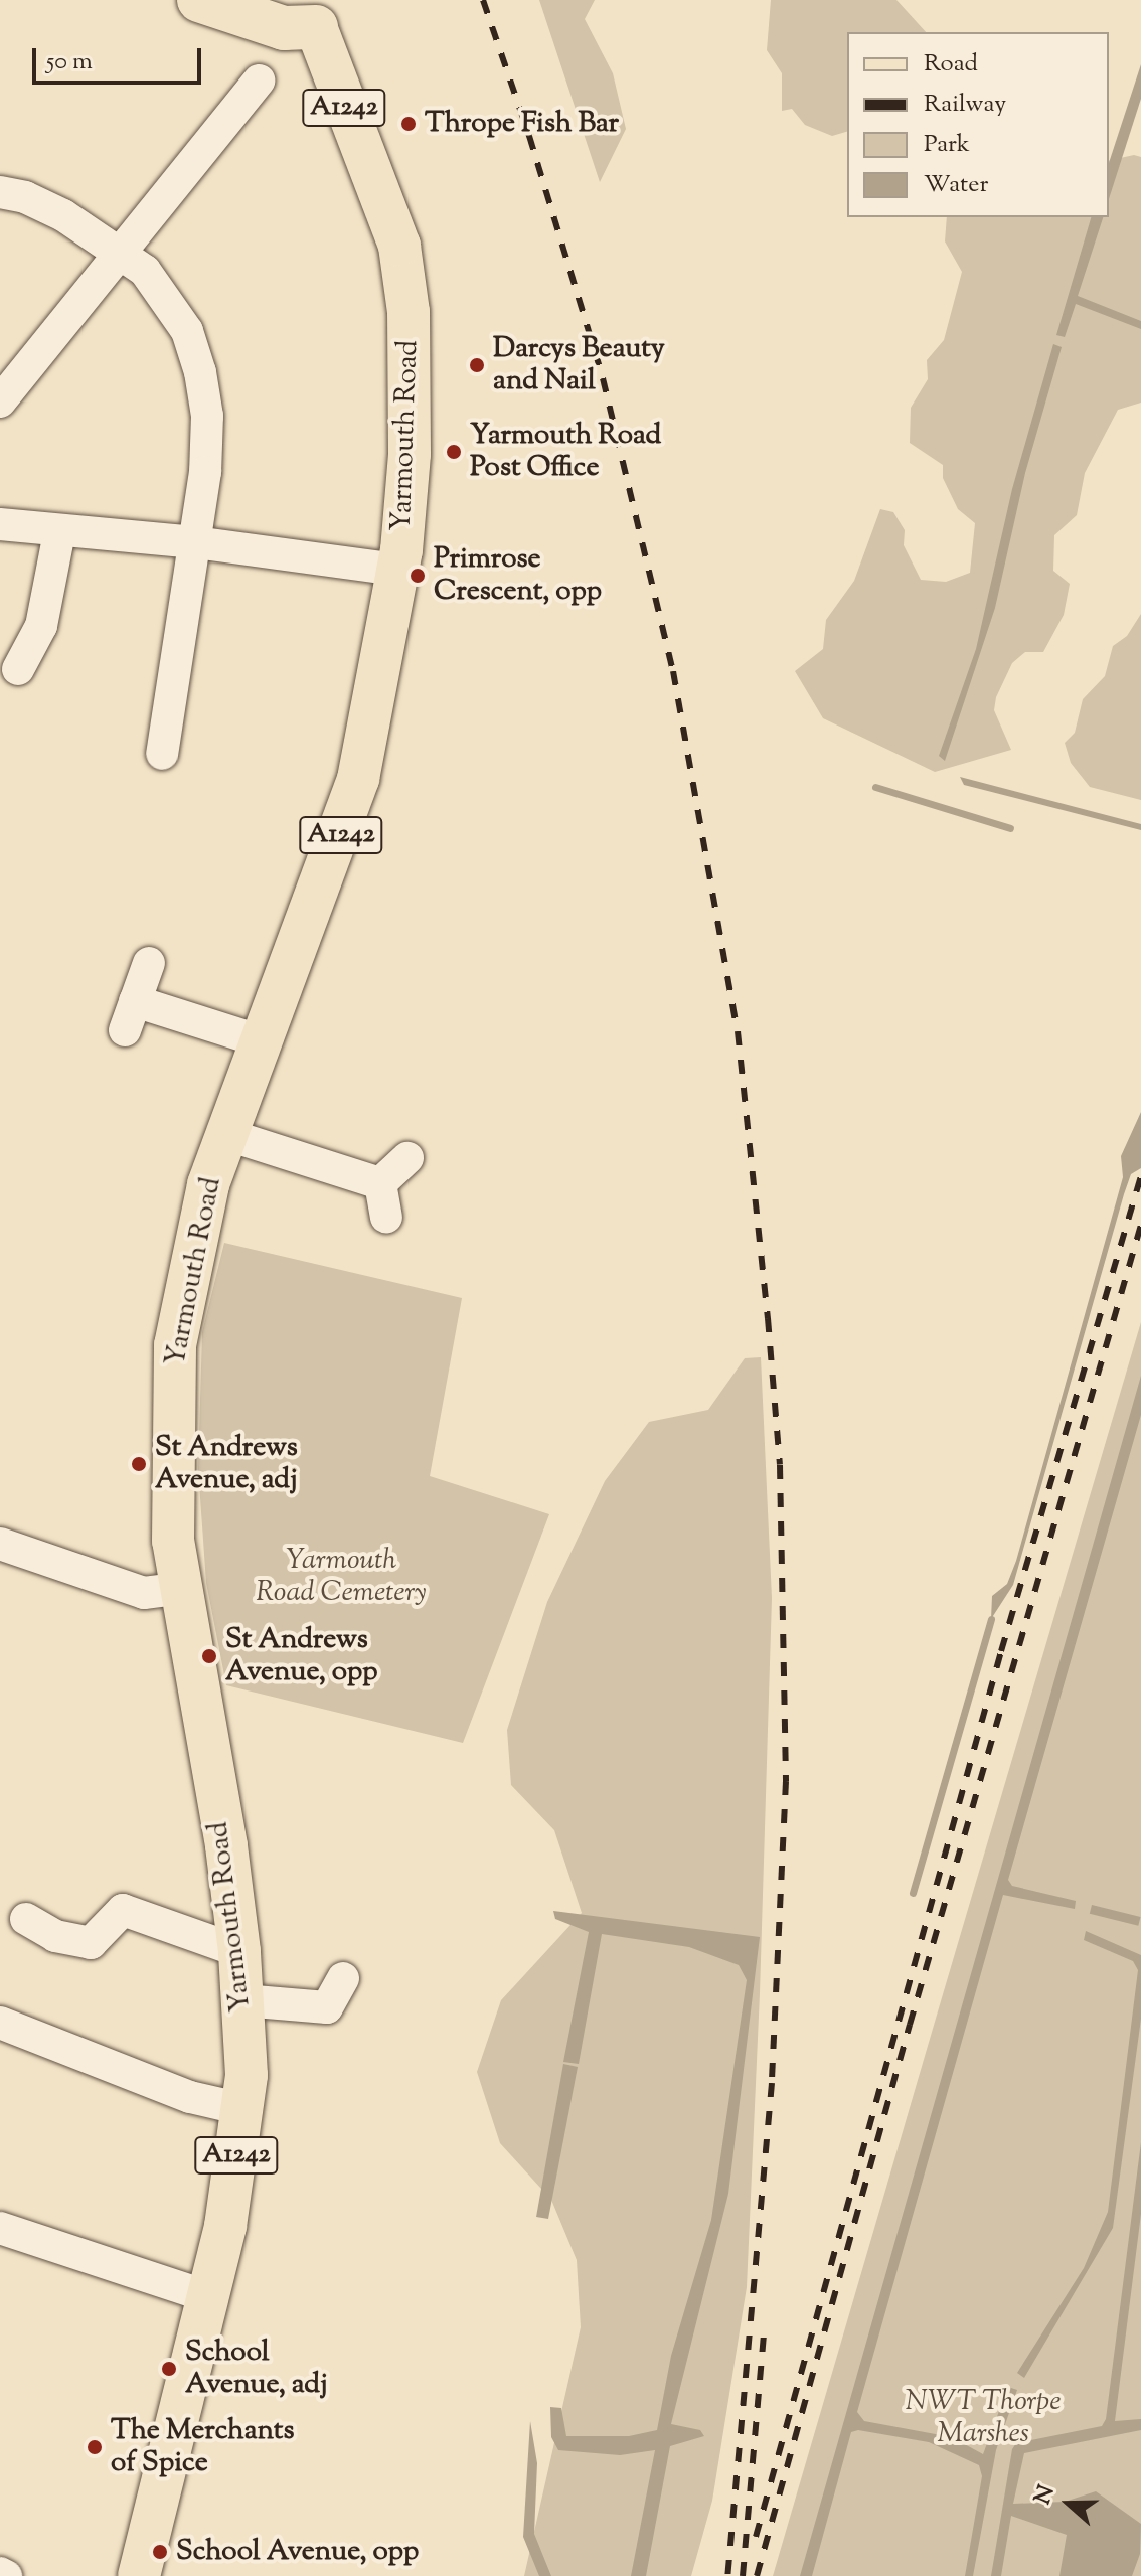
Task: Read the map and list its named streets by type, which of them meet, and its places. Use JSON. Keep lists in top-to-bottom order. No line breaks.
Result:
{"streets":{"main road":["A1242","Yarmouth Road"]},"parks":["Yarmouth Road Cemetery","NWT Thorpe Marshes"],"places":["Thrope Fish Bar","Darcys Beauty and Nail","Yarmouth Road Post Office","Primrose Crescent, opp","St Andrews Avenue, adj","St Andrews Avenue, opp","School Avenue, adj","The Merchants of Spice","School Avenue, opp"],"legend":["Road","Railway","Park","Water"],"scale_bar":"50 m","north":"left"}
